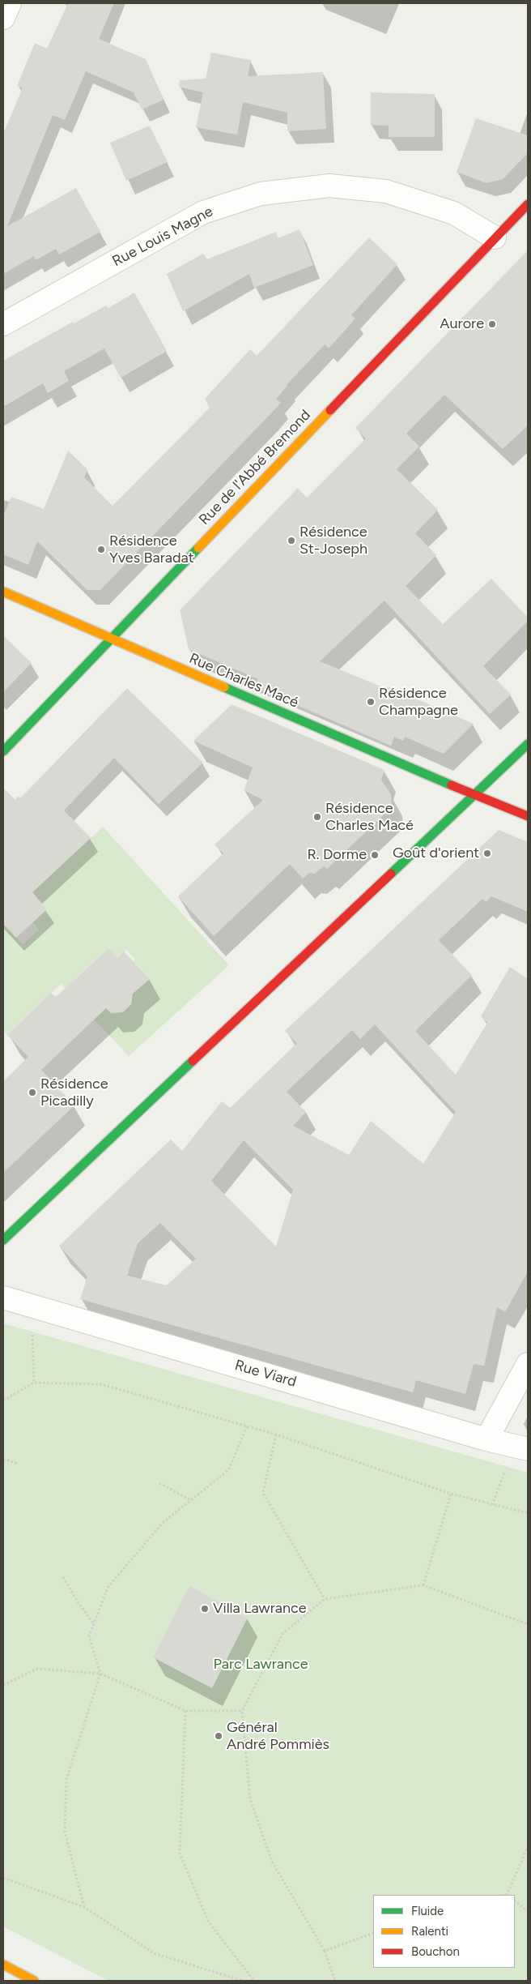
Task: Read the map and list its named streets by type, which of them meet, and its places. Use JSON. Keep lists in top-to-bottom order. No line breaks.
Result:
{"streets":{"street":["Rue Louis Magne","Rue de l'Abbé Bremond","Rue Charles Macé","Rue Viard"]},"crossings":[["Rue Louis Magne","Rue de l'Abbé Bremond"],["Rue de l'Abbé Bremond","Rue Charles Macé"]],"parks":["Parc Lawrance"],"places":["Aurore","Résidence St-Joseph","Résidence Yves Baradat","Résidence Champagne","Résidence Charles Macé","Goût d'orient","R. Dorme","Résidence Picadilly","Villa Lawrance","Général André Pommiès"],"legend":["Fluide","Ralenti","Bouchon"]}
